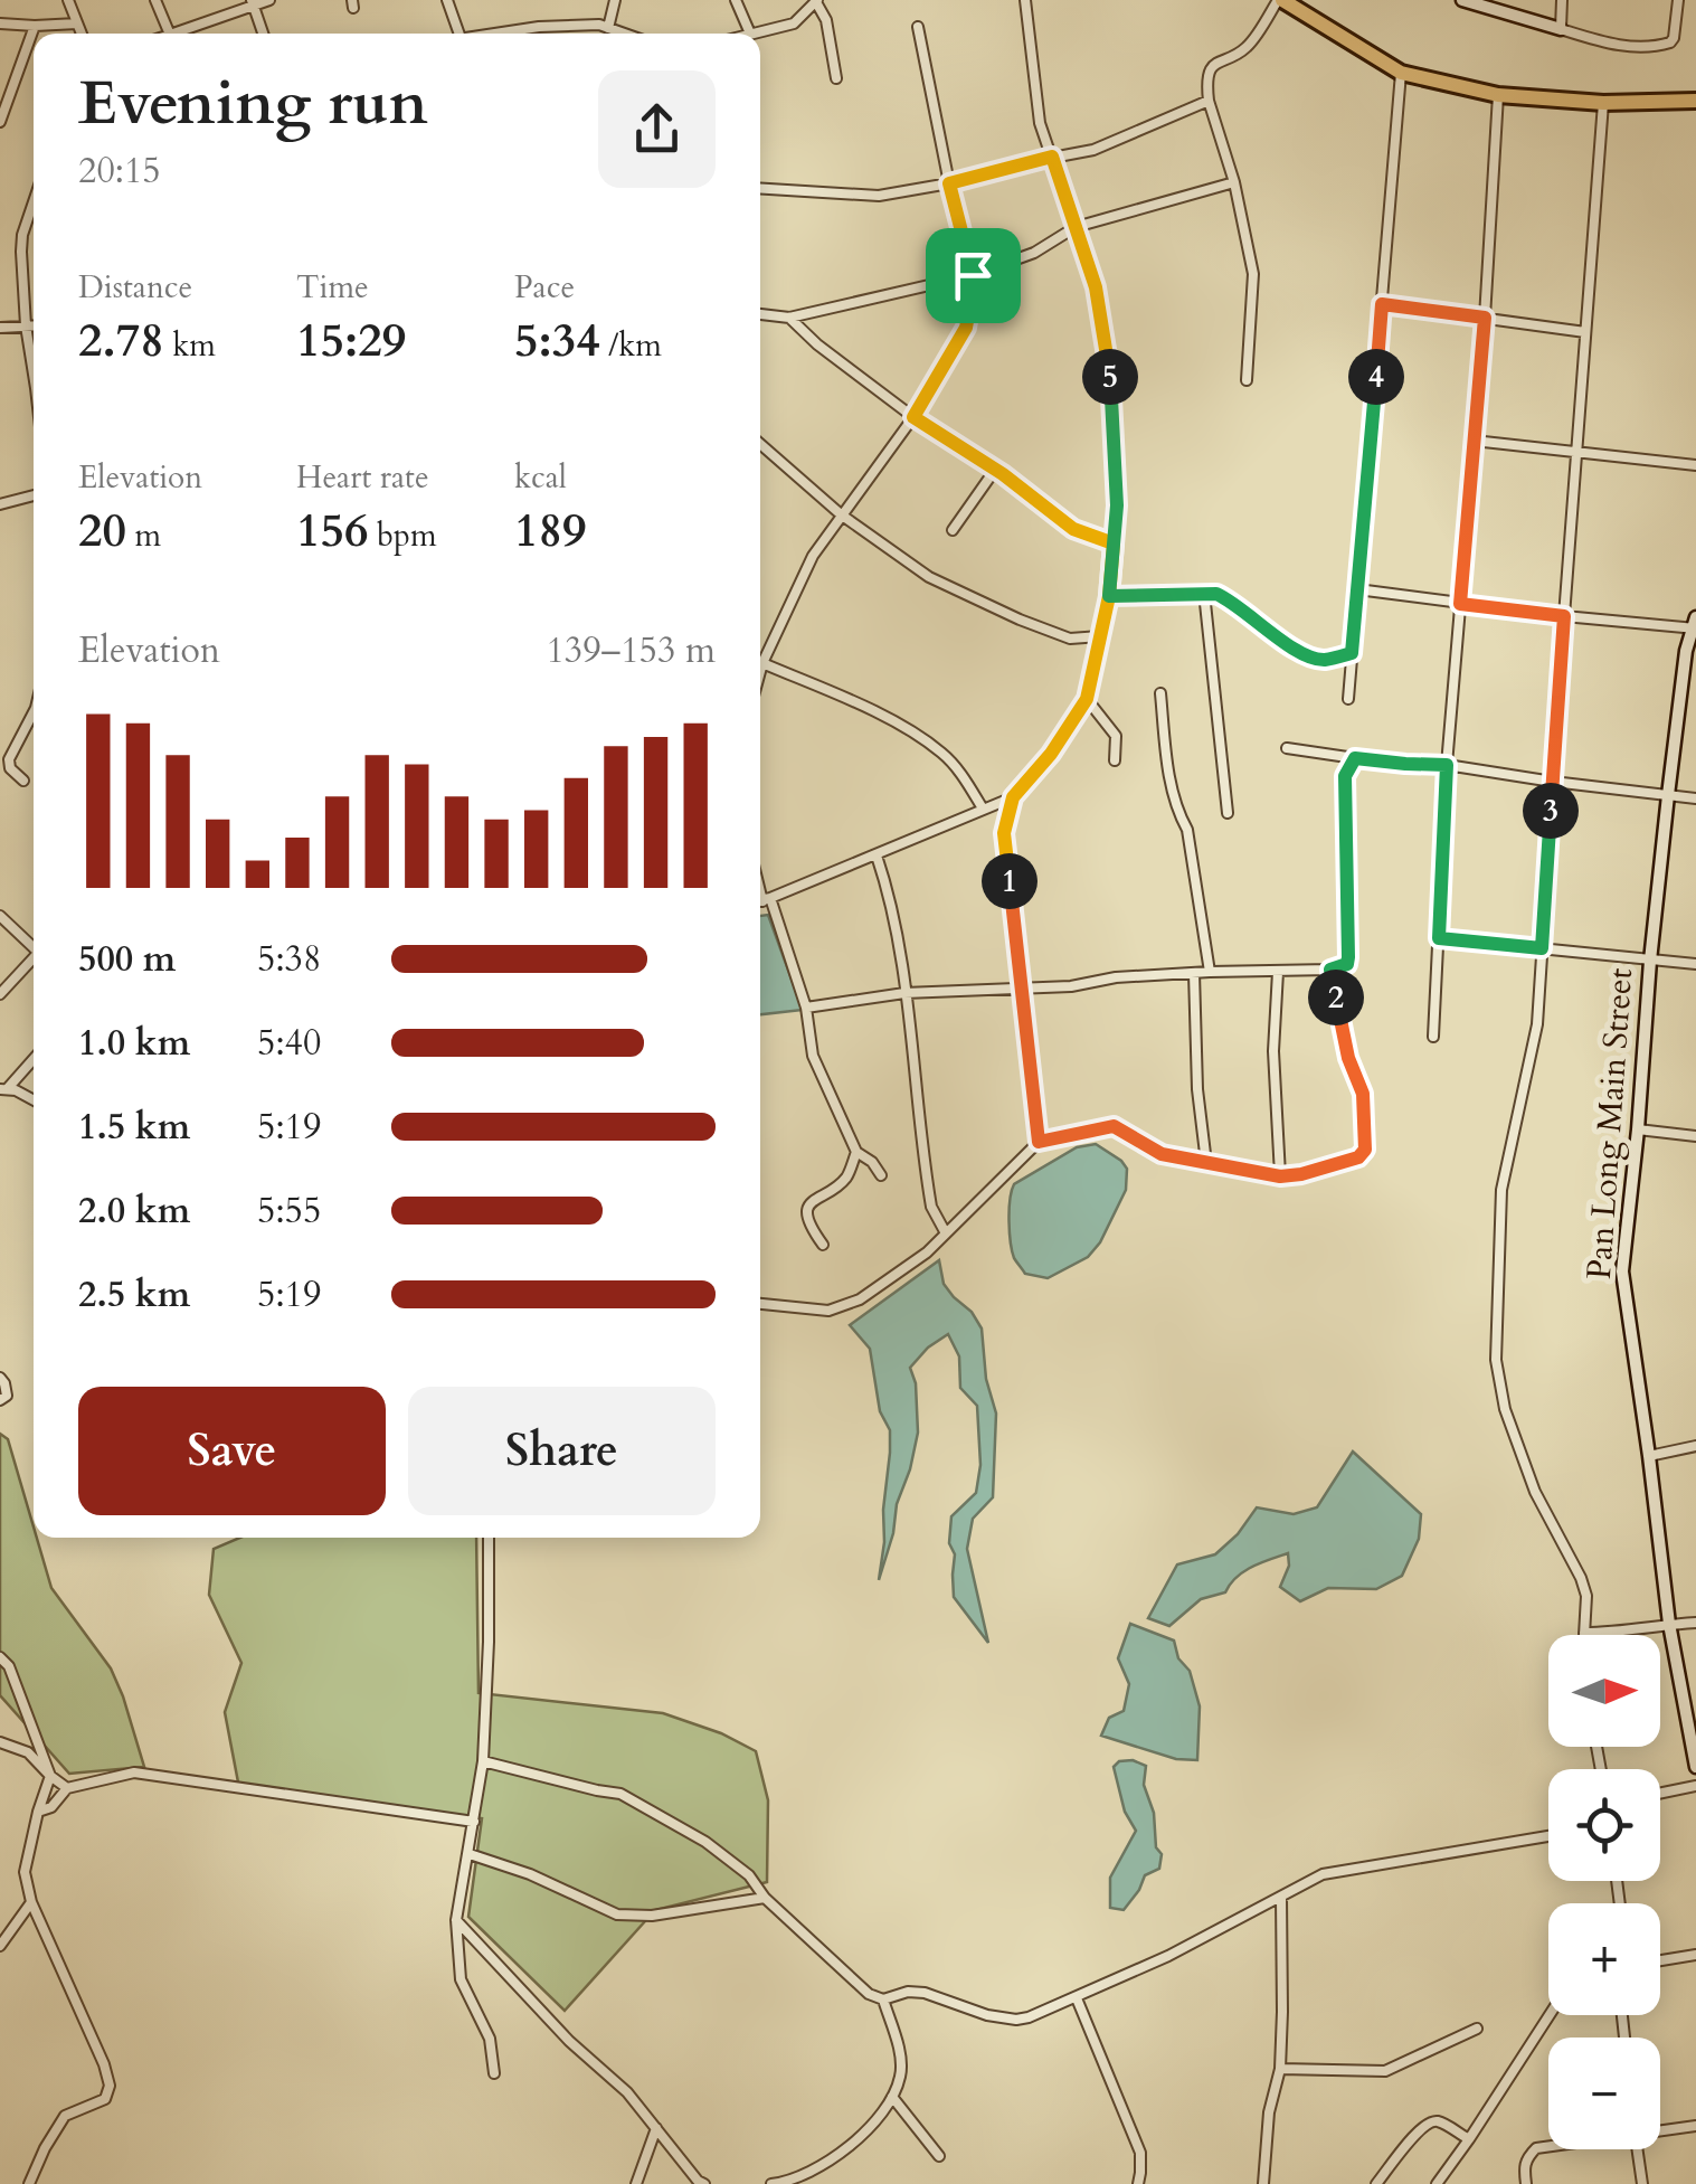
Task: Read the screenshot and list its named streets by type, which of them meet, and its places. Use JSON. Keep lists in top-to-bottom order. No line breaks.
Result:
{"streets":{"street":["Pan Long Main Street"]},"north":"right","page":{"heading":["Evening run","20:15"],"stats":[["Distance","2.78 km"],["Time","15:29"],["Pace","5:34 /km"],["Elevation","20 m"],["Heart rate","156 bpm"],["kcal","189"]],"pins":["4","5","3","1","2"],"chart":["Elevation","139–153 m"],"list":[{"name":"500 m","note":"5:38"},{"name":"1.0 km","note":"5:40"},{"name":"1.5 km","note":"5:19"},{"name":"2.0 km","note":"5:55"},{"name":"2.5 km","note":"5:19"}],"buttons":["Save","Share"],"map_buttons":["+","−"]}}
